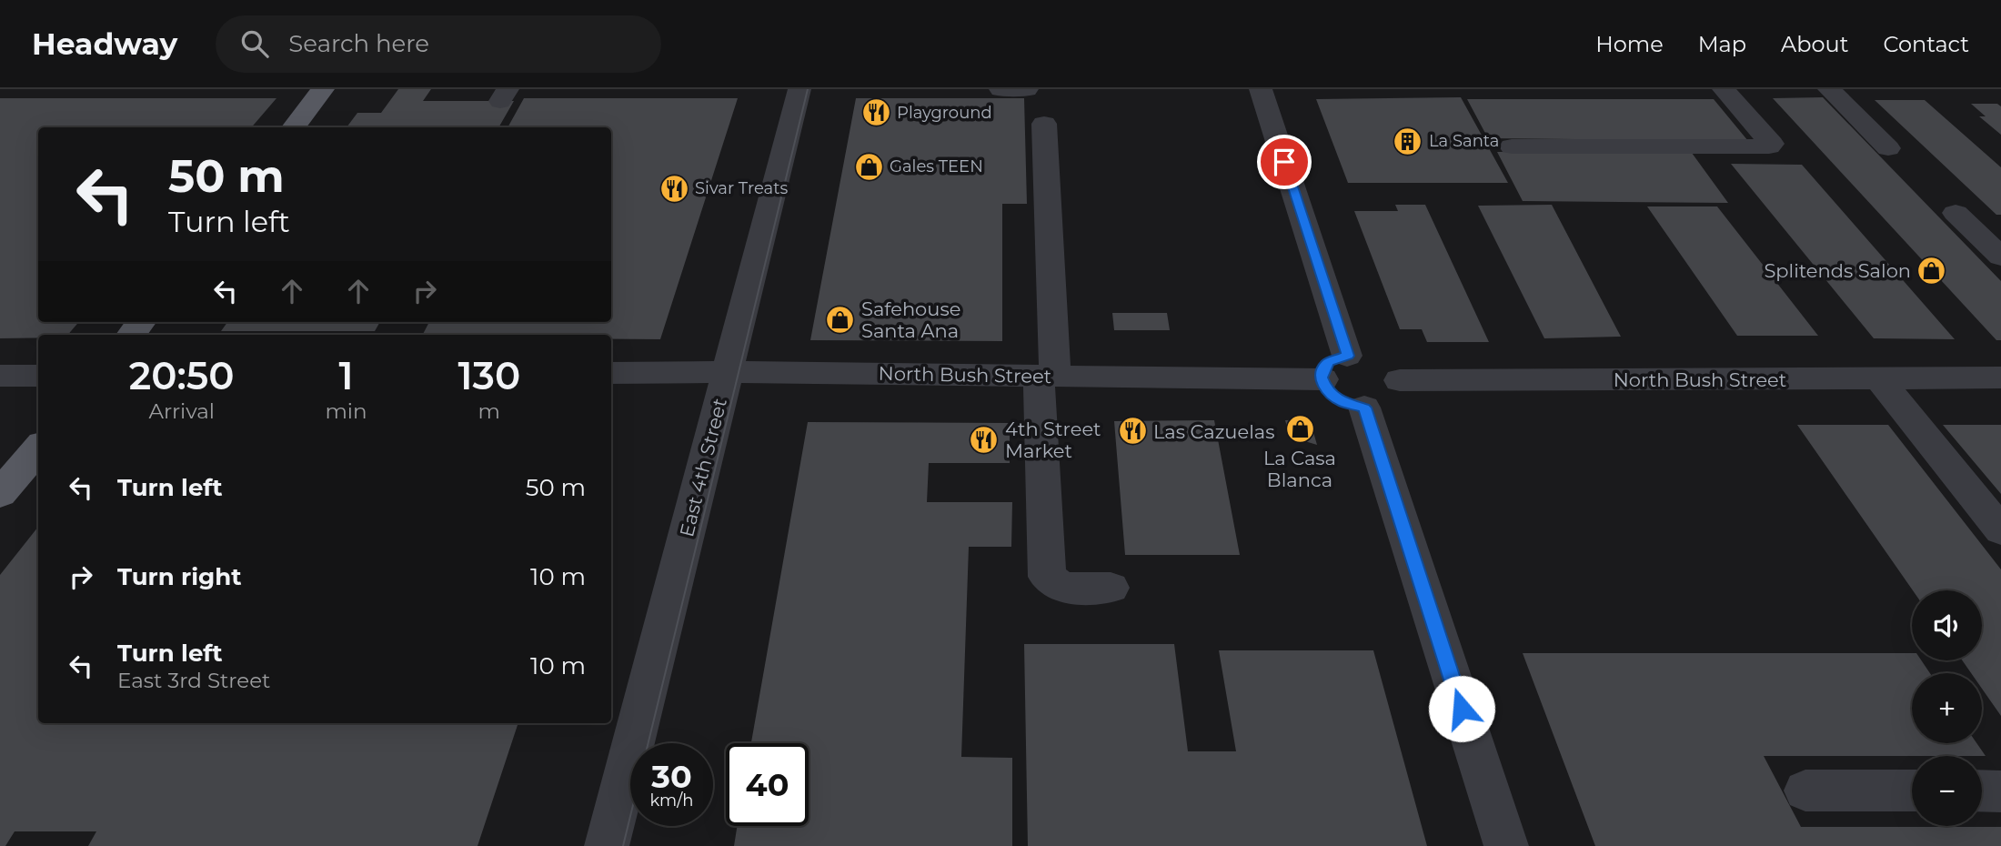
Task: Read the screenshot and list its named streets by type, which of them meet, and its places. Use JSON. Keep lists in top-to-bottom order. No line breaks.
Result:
{"streets":{"street":["North Bush Street","East 4th Street"]},"crossings":[["North Bush Street","East 4th Street"]],"places":{"restaurant":["Playground","Sivar Treats","Las Cazuelas","4th Street Market"],"building":["La Santa"],"shop":["Gales TEEN","Splitends Salon","Safehouse Santa Ana","La Casa Blanca"]},"page":{"header":"Headway","search":"Search here","nav":["Home","Map","About","Contact"],"turn":["50 m","Turn left"],"eta":["20:50","Arrival","1","min","130","m"],"list":[{"name":"Turn left","value":"50 m"},{"name":"Turn right","value":"10 m"},{"name":"Turn left","note":"East 3rd Street","value":"10 m"}],"map_buttons":["+","−"],"speed":"30 km/h","limit":"40"}}
